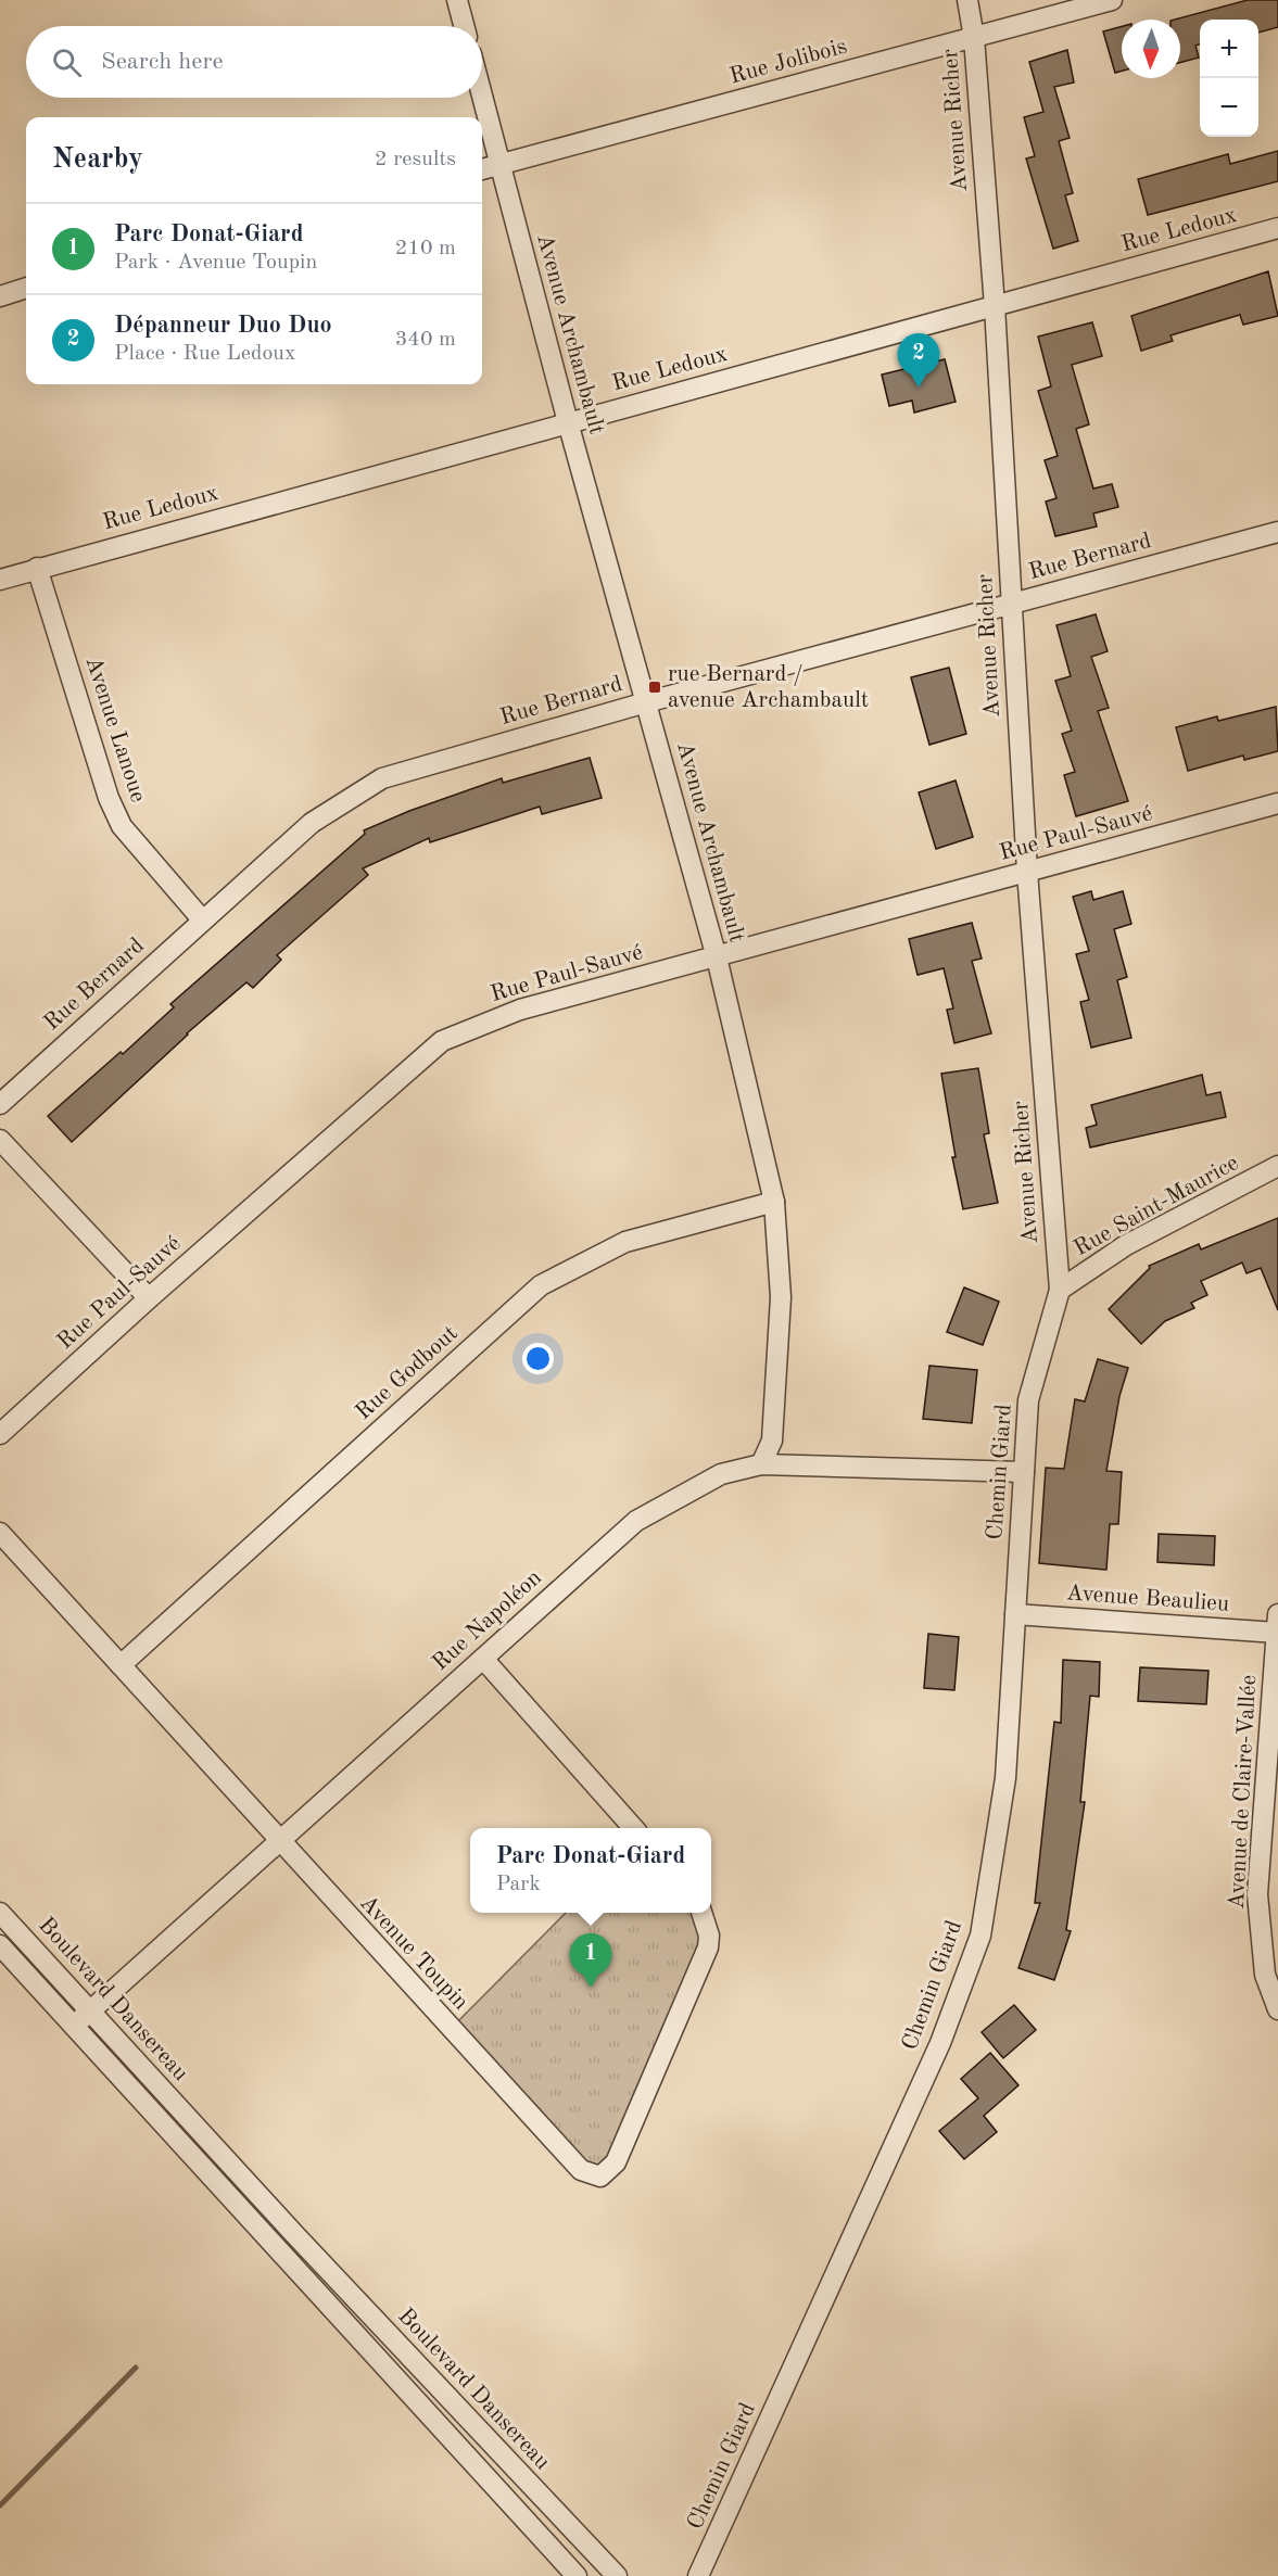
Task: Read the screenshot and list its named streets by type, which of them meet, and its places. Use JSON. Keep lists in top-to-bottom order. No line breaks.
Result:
{"streets":{"street":["Rue Jolibois","Avenue Richer","Rue Ledoux","Avenue Archambault","Rue Bernard","Avenue Lanoue","Rue Paul-Sauvé","Rue Saint-Maurice","Rue Godbout","Chemin Giard","Avenue Beaulieu","Rue Napoléon","Avenue de Claire-Vallée","Avenue Toupin","Boulevard Dansereau"]},"crossings":[["Rue Jolibois","Avenue Richer"],["Rue Jolibois","Avenue Archambault"],["Avenue Richer","Rue Ledoux"],["Avenue Richer","Rue Bernard"],["Avenue Richer","Rue Paul-Sauvé"],["Avenue Richer","Rue Saint-Maurice"],["Avenue Richer","Chemin Giard"],["Rue Ledoux","Avenue Archambault"],["Rue Ledoux","Avenue Lanoue"],["Avenue Archambault","Rue Bernard"],["Avenue Archambault","Rue Paul-Sauvé"],["Avenue Archambault","Rue Godbout"],["Avenue Archambault","Rue Napoléon"],["Rue Bernard","Avenue Lanoue"],["Rue Saint-Maurice","Chemin Giard"],["Rue Godbout","Avenue Toupin"],["Chemin Giard","Avenue Beaulieu"],["Chemin Giard","Rue Napoléon"],["Avenue Beaulieu","Avenue de Claire-Vallée"],["Rue Napoléon","Avenue Toupin"],["Rue Napoléon","Boulevard Dansereau"]],"places":{"transit":["rue Bernard / avenue Archambault"]},"north":"bottom","page":{"map_buttons":["+","−"],"search":"Search here","heading":["Nearby","2 results"],"list":[{"mark":"1","name":"Parc Donat-Giard","note":"Park · Avenue Toupin","value":"210 m"},{"mark":"2","name":"Dépanneur Duo Duo","note":"Place · Rue Ledoux","value":"340 m"}],"pins":["2","1"],"popup":["Parc Donat-Giard","Park"]}}
